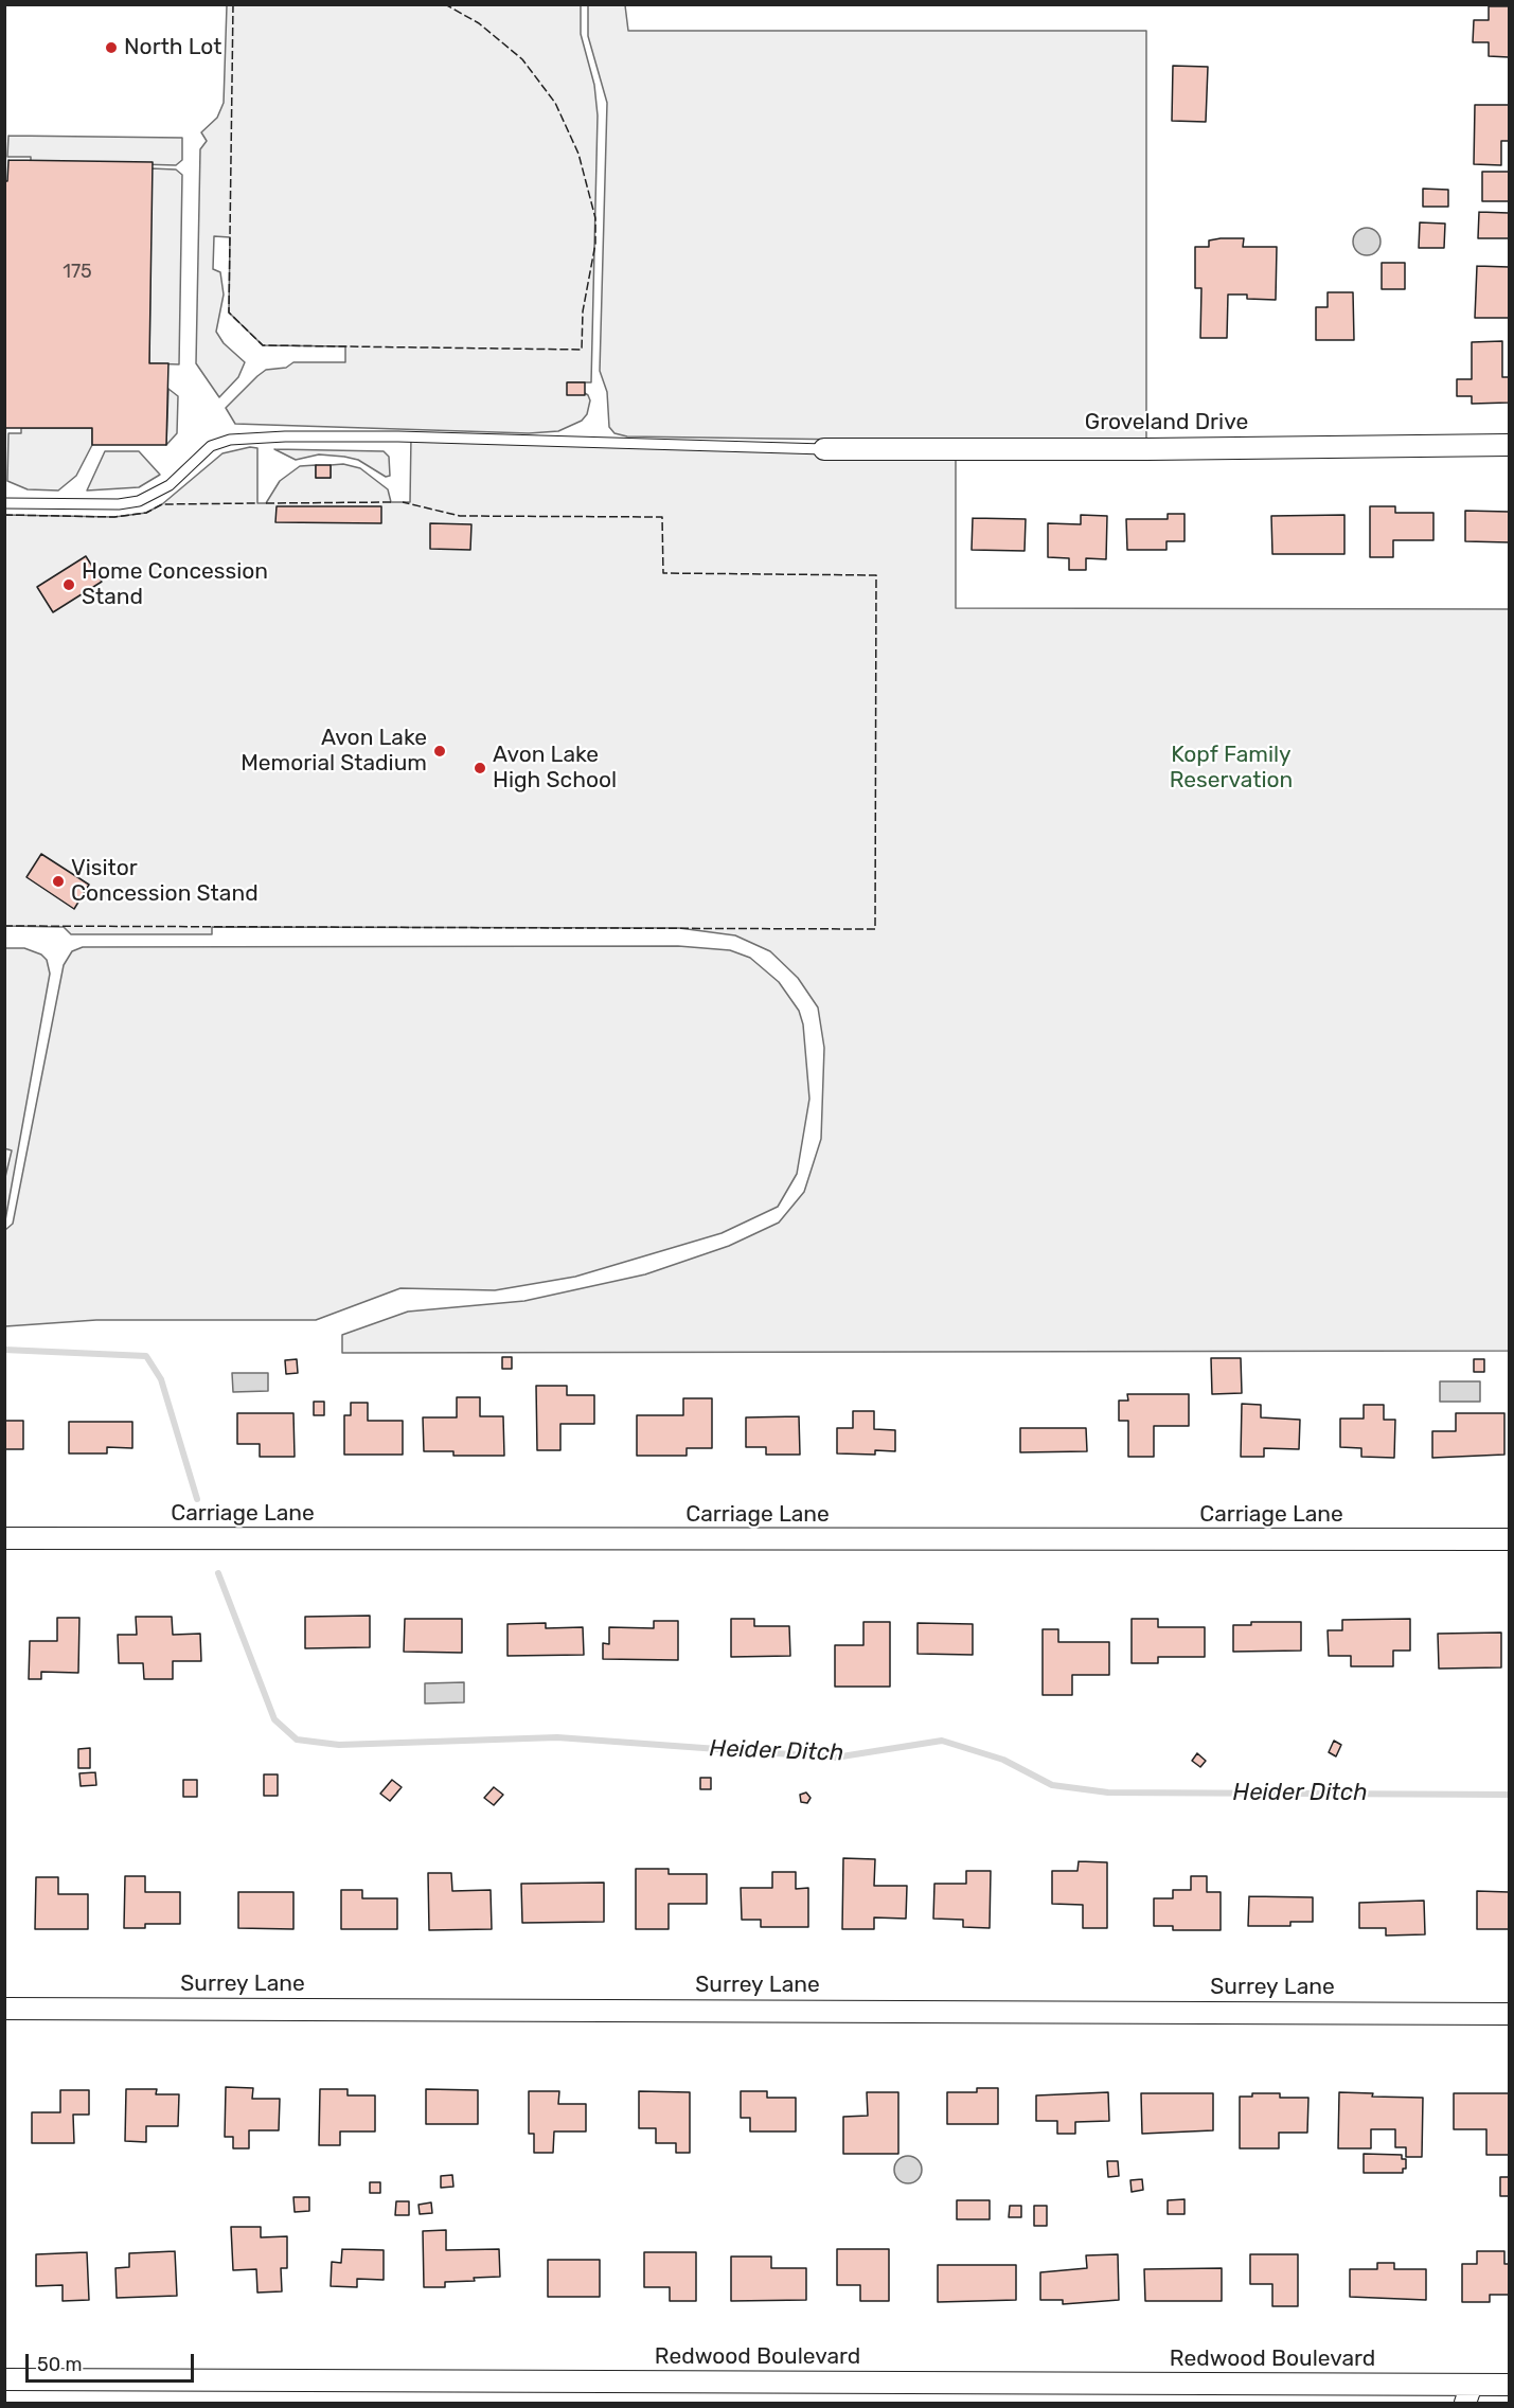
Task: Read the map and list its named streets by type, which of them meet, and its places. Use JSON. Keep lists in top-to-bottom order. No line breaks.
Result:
{"streets":{"street":["Groveland Drive","Carriage Lane","Surrey Lane","Redwood Boulevard"]},"water":["Heider Ditch"],"parks":["Kopf Family Reservation"],"places":["North Lot","Home Concession Stand","Avon Lake Memorial Stadium","Avon Lake High School","Visitor Concession Stand"],"house_numbers":["175"],"scale_bar":"50 m"}
